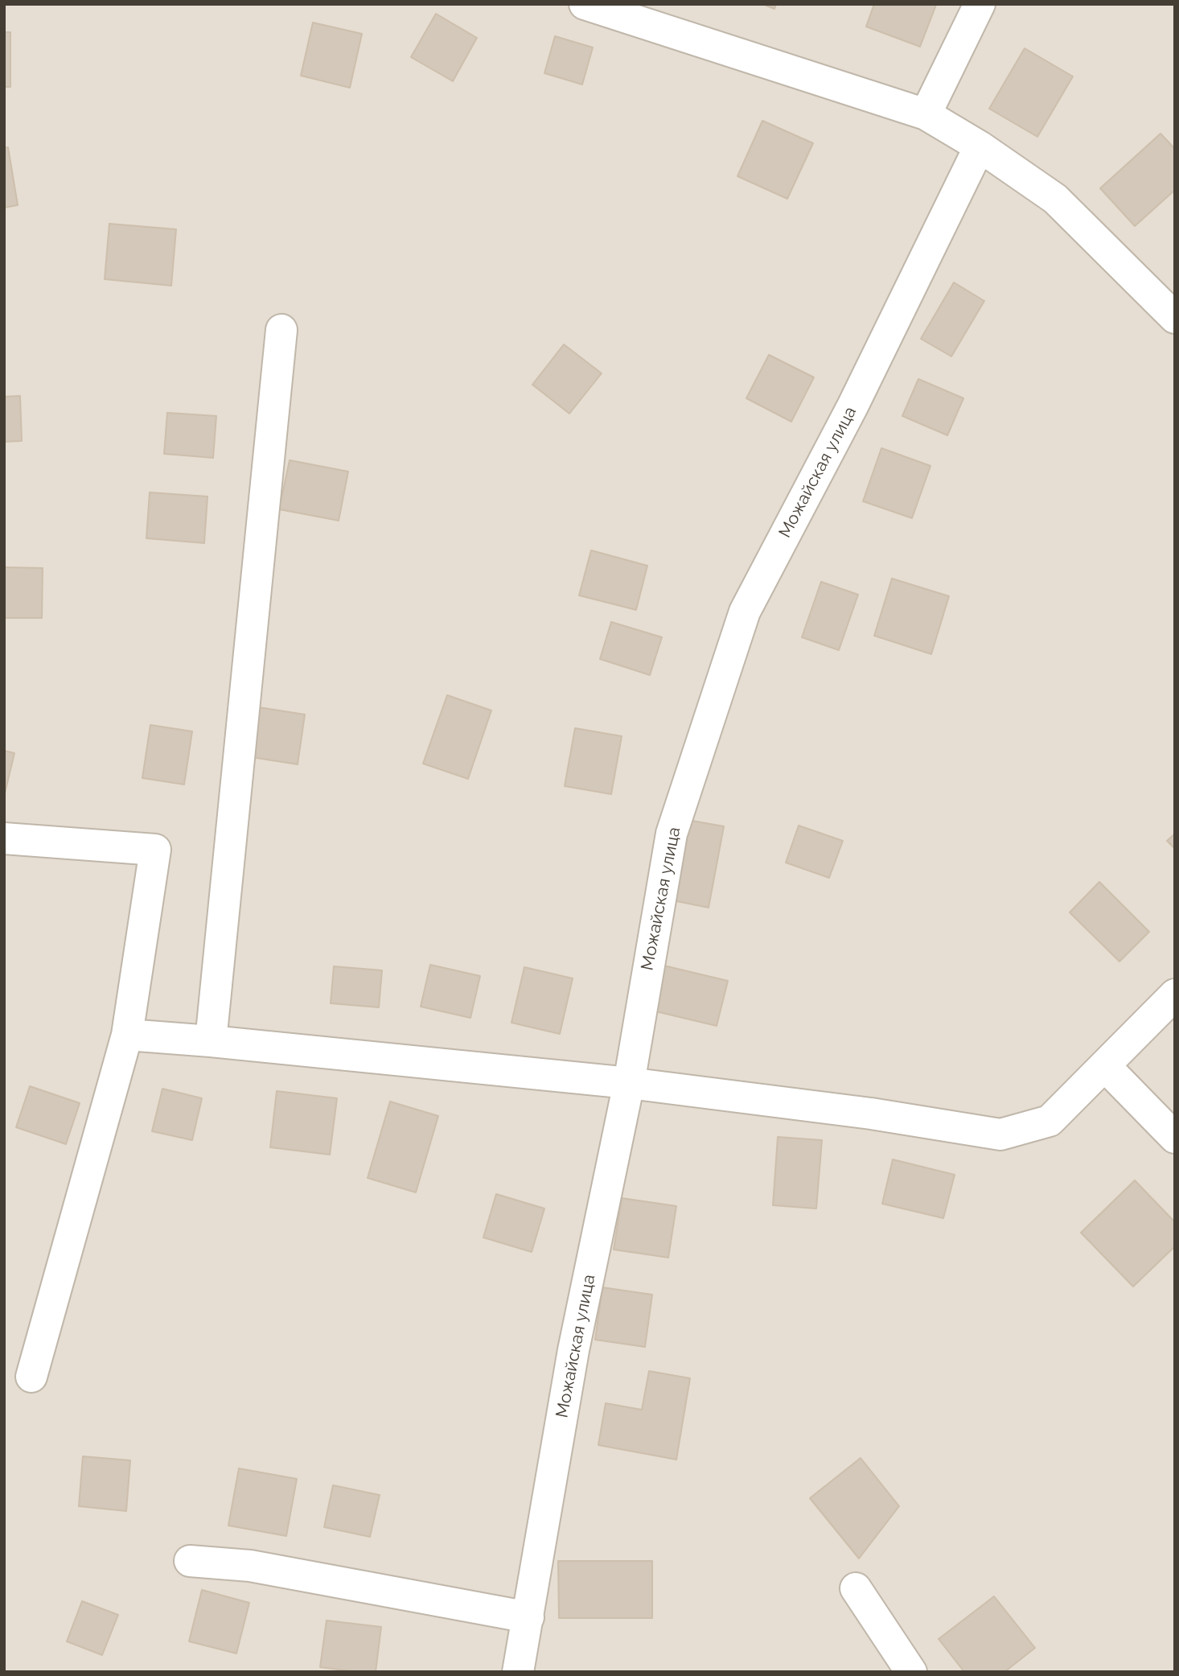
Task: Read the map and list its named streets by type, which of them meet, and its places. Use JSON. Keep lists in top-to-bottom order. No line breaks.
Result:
{"streets":{"street":["Можайская улица"]}}
